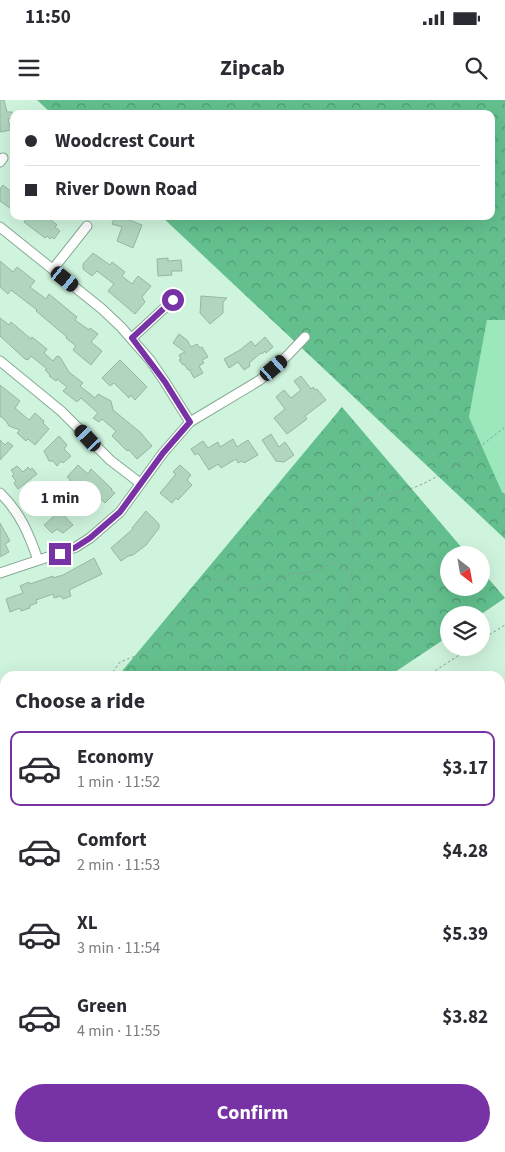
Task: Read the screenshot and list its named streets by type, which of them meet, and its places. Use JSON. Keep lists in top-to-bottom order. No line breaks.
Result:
{"north":"bottom right","page":{"status":"11:50","header":"Zipcab","banner":["Woodcrest Court","River Down Road"],"bubble":"1 min","heading":"Choose a ride","list":[{"name":"Economy","note":"1 min · 11:52","value":"$3.17"},{"name":"Comfort","note":"2 min · 11:53","value":"$4.28"},{"name":"XL","note":"3 min · 11:54","value":"$5.39"},{"name":"Green","note":"4 min · 11:55","value":"$3.82"}],"buttons":"Confirm"}}
